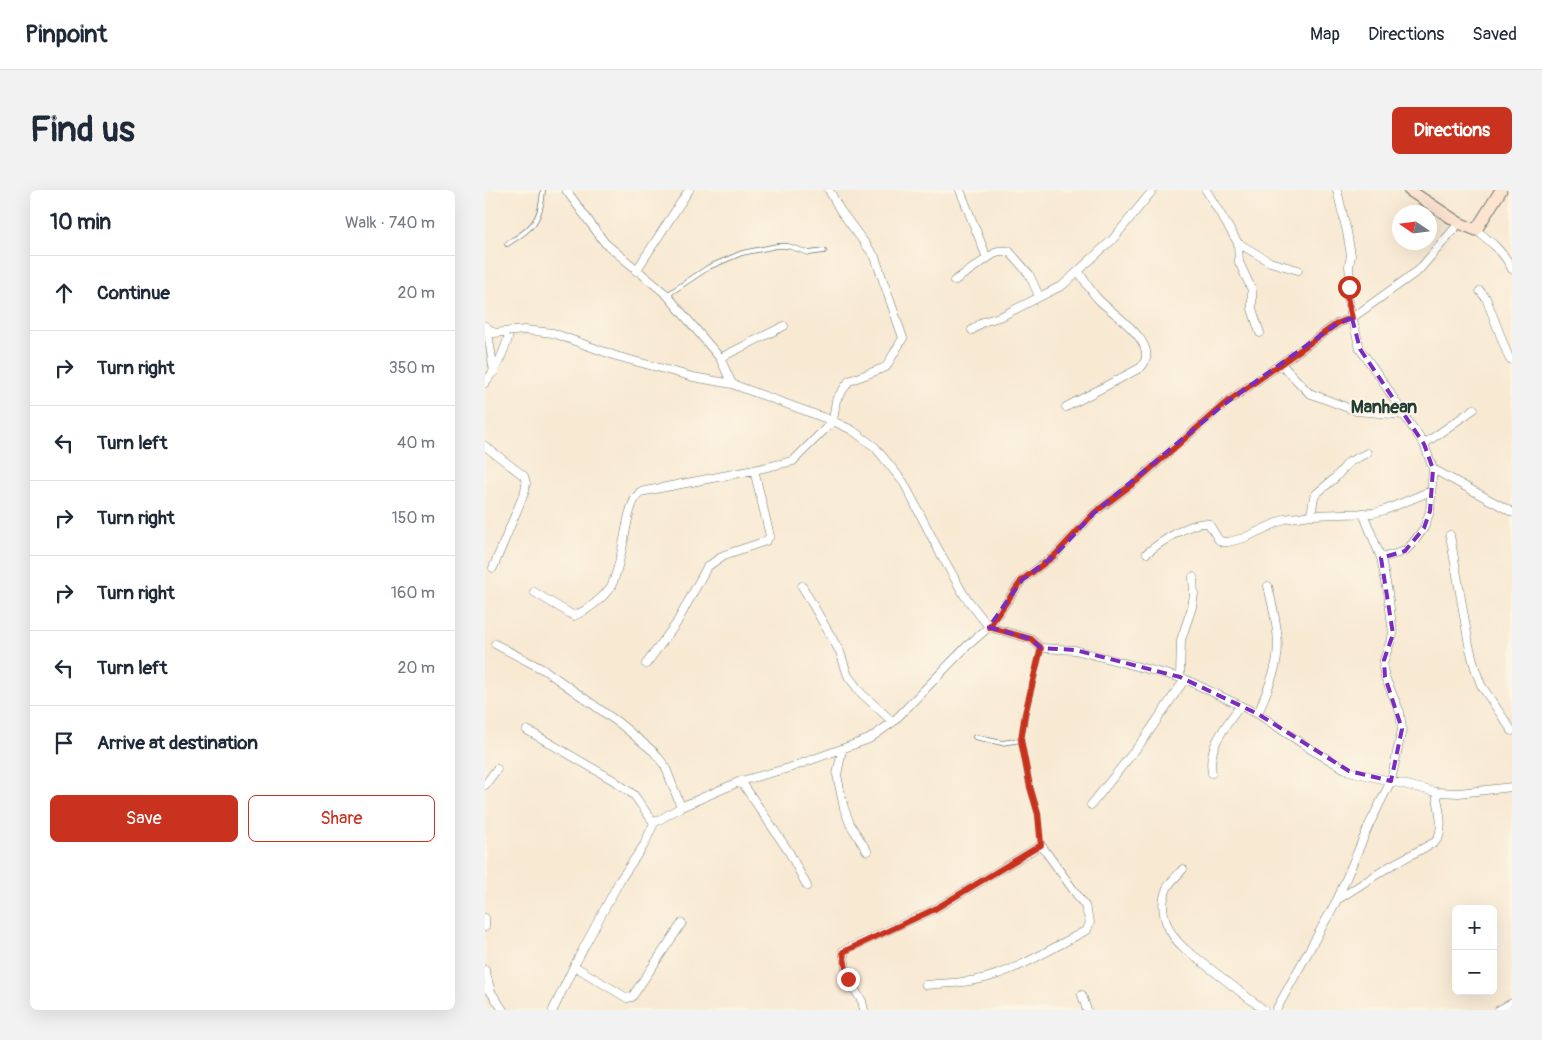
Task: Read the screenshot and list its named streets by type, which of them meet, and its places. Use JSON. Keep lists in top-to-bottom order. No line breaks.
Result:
{"districts":["Manhean"],"north":"left","page":{"header":"Pinpoint","nav":["Map","Directions","Saved"],"buttons":["Directions",["Save","Share"]],"title":"Find us","heading":["10 min","Walk · 740 m"],"list":[["Continue","20 m"],["Turn right","350 m"],["Turn left","40 m"],["Turn right","150 m"],["Turn right","160 m"],["Turn left","20 m"],"Arrive at destination"],"map_buttons":["+","−"]}}
